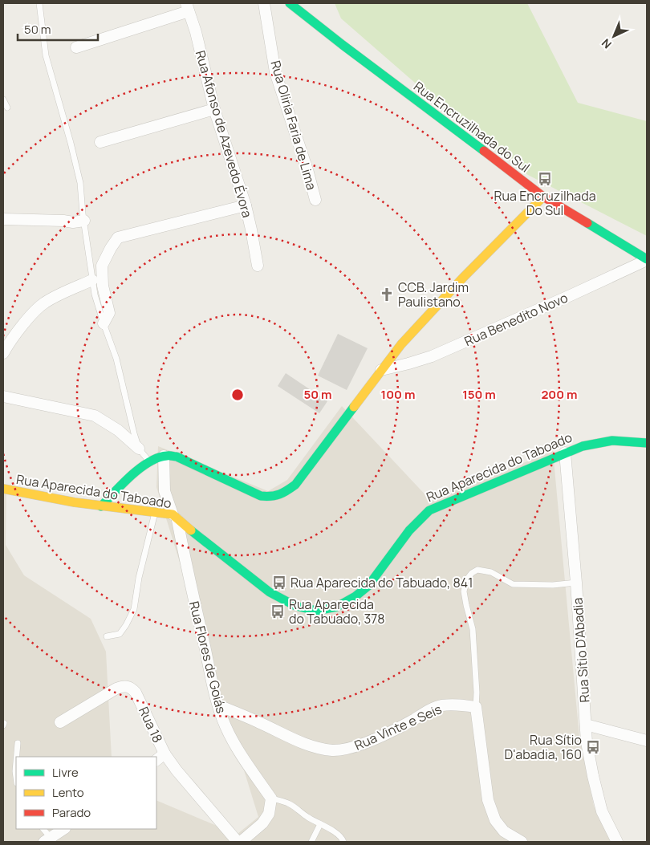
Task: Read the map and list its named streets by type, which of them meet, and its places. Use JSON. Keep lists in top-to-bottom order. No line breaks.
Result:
{"streets":{"street":["Rua Oliria Faria de Lima","Rua Encruzilhada do Sul","Rua Afonso de Azevedo Évora","Rua Benedito Novo","Rua Aparecida do Taboado","Rua Sítio D'Abadia","Rua Flores de Goiás","Rua 18","Rua Vinte e Seis"]},"crossings":[["Rua Encruzilhada do Sul","Rua Benedito Novo"],["Rua Aparecida do Taboado","Rua Sítio D'Abadia"],["Rua Aparecida do Taboado","Rua Flores de Goiás"],["Rua Flores de Goiás","Rua Vinte e Seis"]],"places":{"bus stop":["Rua Encruzilhada Do Sul","Rua Aparecida do Tabuado, 841","Rua Aparecida do Tabuado, 378","Rua Sítio D'abadia, 160"],"church":["CCB. Jardim Paulistano"]},"legend":["Livre","Lento","Parado"],"scale_bar":"50 m","north":"bottom left","rings":["50 m","100 m","150 m","200 m"]}
